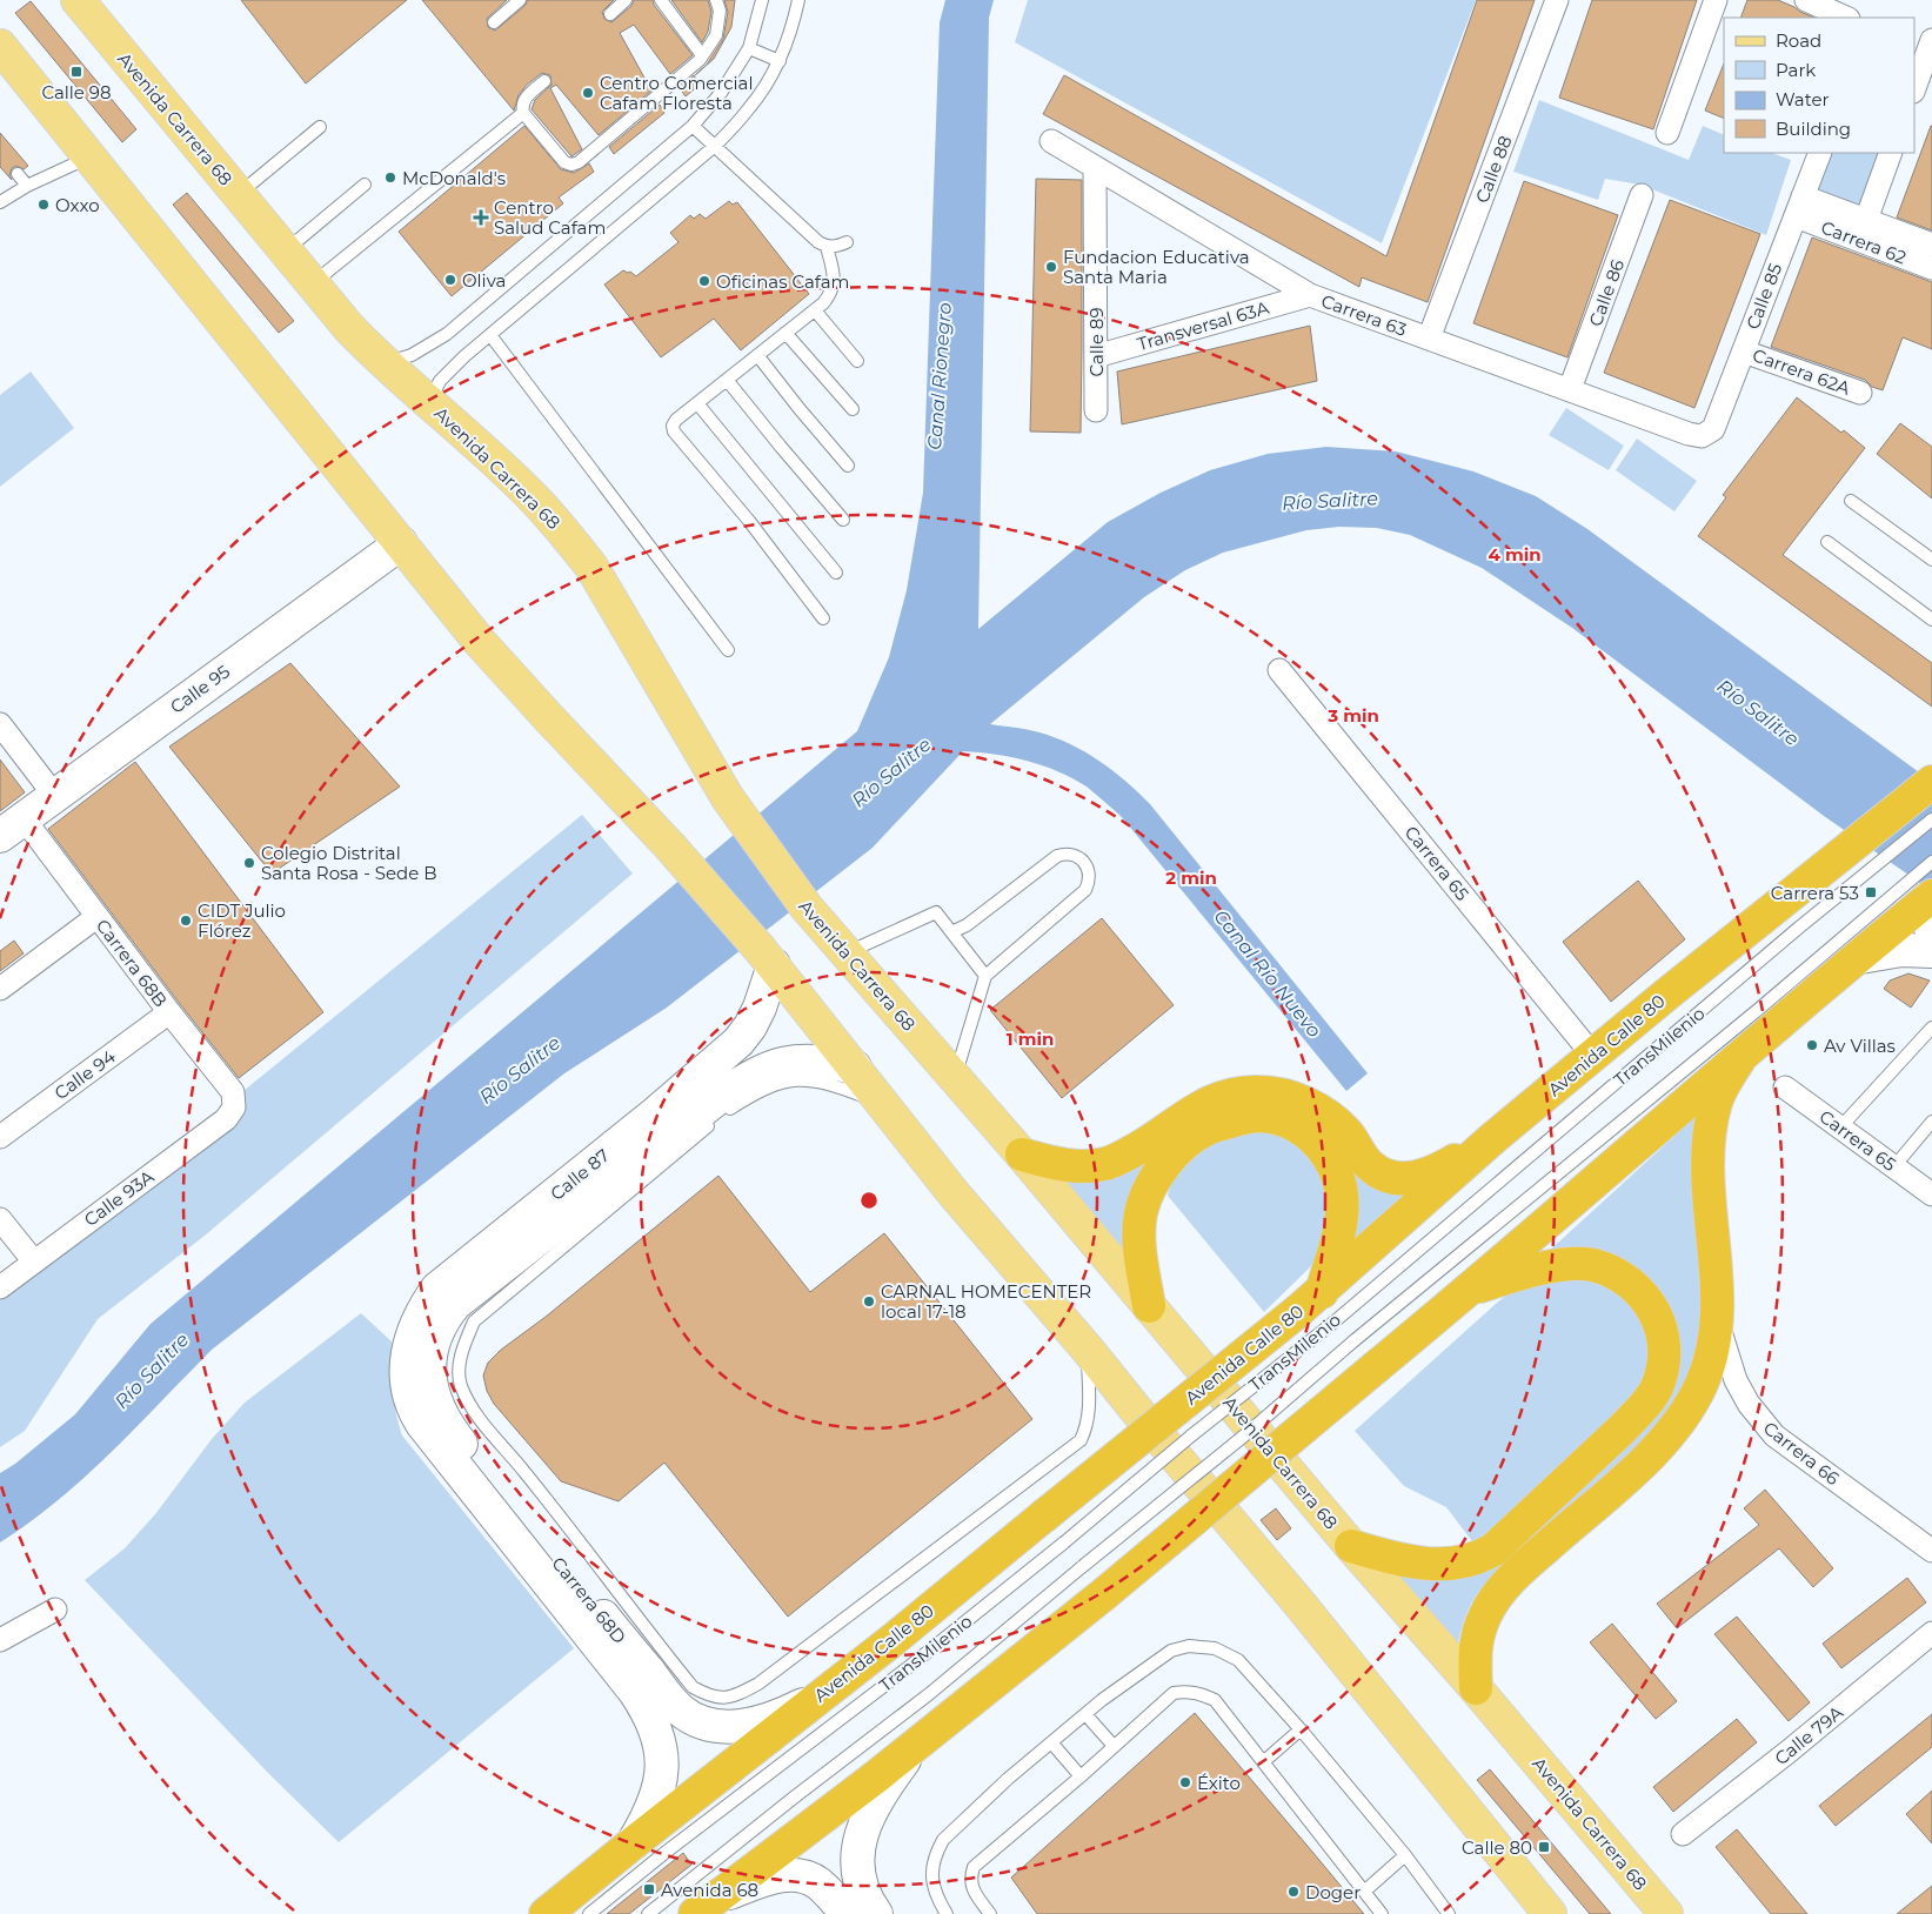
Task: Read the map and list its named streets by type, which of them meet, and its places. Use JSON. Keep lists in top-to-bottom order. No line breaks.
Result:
{"streets":{"highway":["Avenida Calle 80"],"main road":["Avenida Carrera 68"],"street":["Calle 88","Carrera 62","Calle 86","Calle 85","Carrera 63","Transversal 63A","Calle 89","Carrera 62A","Calle 95","Carrera 65","Carrera 68B","Calle 94","Calle 87","Calle 93A","Carrera 66","Carrera 68D","Calle 79A"],"lane":["TransMilenio"]},"crossings":[["Calle 88","Carrera 63"],["Carrera 62","Calle 85"],["Calle 86","Carrera 63"],["Calle 85","Carrera 63"],["Calle 85","Carrera 62A"],["Carrera 63","Transversal 63A"],["Carrera 63","Calle 89"],["Transversal 63A","Calle 89"],["Calle 95","Carrera 68B"],["Carrera 65","Avenida Calle 80"],["Carrera 68B","Calle 94"],["Carrera 68B","Calle 93A"],["Avenida Calle 80","Carrera 68D"],["Calle 87","Carrera 68D"]],"water":["Canal Rionegro","Río Salitre","Canal Río Nuevo"],"places":{"transit":["Calle 98","Carrera 53","Calle 80","Avenida 68"],"other":["Centro Comercial Cafam Floresta","McDonald's","Oxxo","Fundacion Educativa Santa Maria","Oliva","Oficinas Cafam","Colegio Distrital Santa Rosa - Sede B","CIDT Julio Flórez","Av Villas","CARNAL HOMECENTER local 17-18","Éxito","Doger"],"health":["Centro Salud Cafam"]},"legend":["Road","Park","Water","Building"],"rings":["4 min","3 min","2 min","1 min"]}
